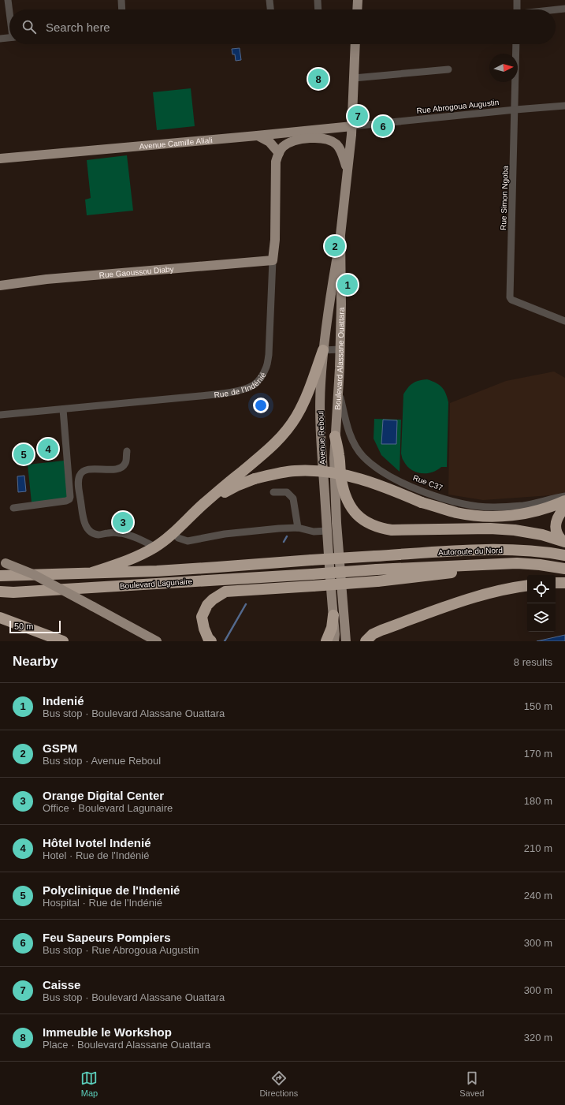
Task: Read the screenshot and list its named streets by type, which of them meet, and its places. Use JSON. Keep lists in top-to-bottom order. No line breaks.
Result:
{"streets":{"highway":["Autoroute du Nord","Boulevard Lagunaire"],"main road":["Avenue Camille Aliali","Rue Gaoussou Diaby","Boulevard Alassane Ouattara","Rue de l'Indénié","Avenue Reboul"],"street":["Rue Abrogoua Augustin","Rue Simon Ngoba","Rue C37"]},"crossings":[["Rue Abrogoua Augustin","Avenue Camille Aliali"],["Rue Abrogoua Augustin","Rue Simon Ngoba"],["Rue Abrogoua Augustin","Boulevard Alassane Ouattara"],["Avenue Camille Aliali","Boulevard Alassane Ouattara"],["Rue Gaoussou Diaby","Rue de l'Indénié"],["Boulevard Alassane Ouattara","Rue de l'Indénié"],["Boulevard Alassane Ouattara","Avenue Reboul"],["Boulevard Alassane Ouattara","Rue C37"],["Autoroute du Nord","Boulevard Lagunaire"]],"scale_bar":"50 m","north":"right","page":{"search":"Search here","pins":["8","7","6","2","1","4","5","3"],"scale":"50 m","heading":["Nearby","8 results"],"list":[{"mark":"1","name":"Indenié","note":"Bus stop · Boulevard Alassane Ouattara","value":"150 m"},{"mark":"2","name":"GSPM","note":"Bus stop · Avenue Reboul","value":"170 m"},{"mark":"3","name":"Orange Digital Center","note":"Office · Boulevard Lagunaire","value":"180 m"},{"mark":"4","name":"Hôtel Ivotel Indenié","note":"Hotel · Rue de l'Indénié","value":"210 m"},{"mark":"5","name":"Polyclinique de l'Indenié","note":"Hospital · Rue de l'Indénié","value":"240 m"},{"mark":"6","name":"Feu Sapeurs Pompiers","note":"Bus stop · Rue Abrogoua Augustin","value":"300 m"},{"mark":"7","name":"Caisse","note":"Bus stop · Boulevard Alassane Ouattara","value":"300 m"},{"mark":"8","name":"Immeuble le Workshop","note":"Place · Boulevard Alassane Ouattara","value":"320 m"}],"nav":["Map","Directions","Saved"]}}
